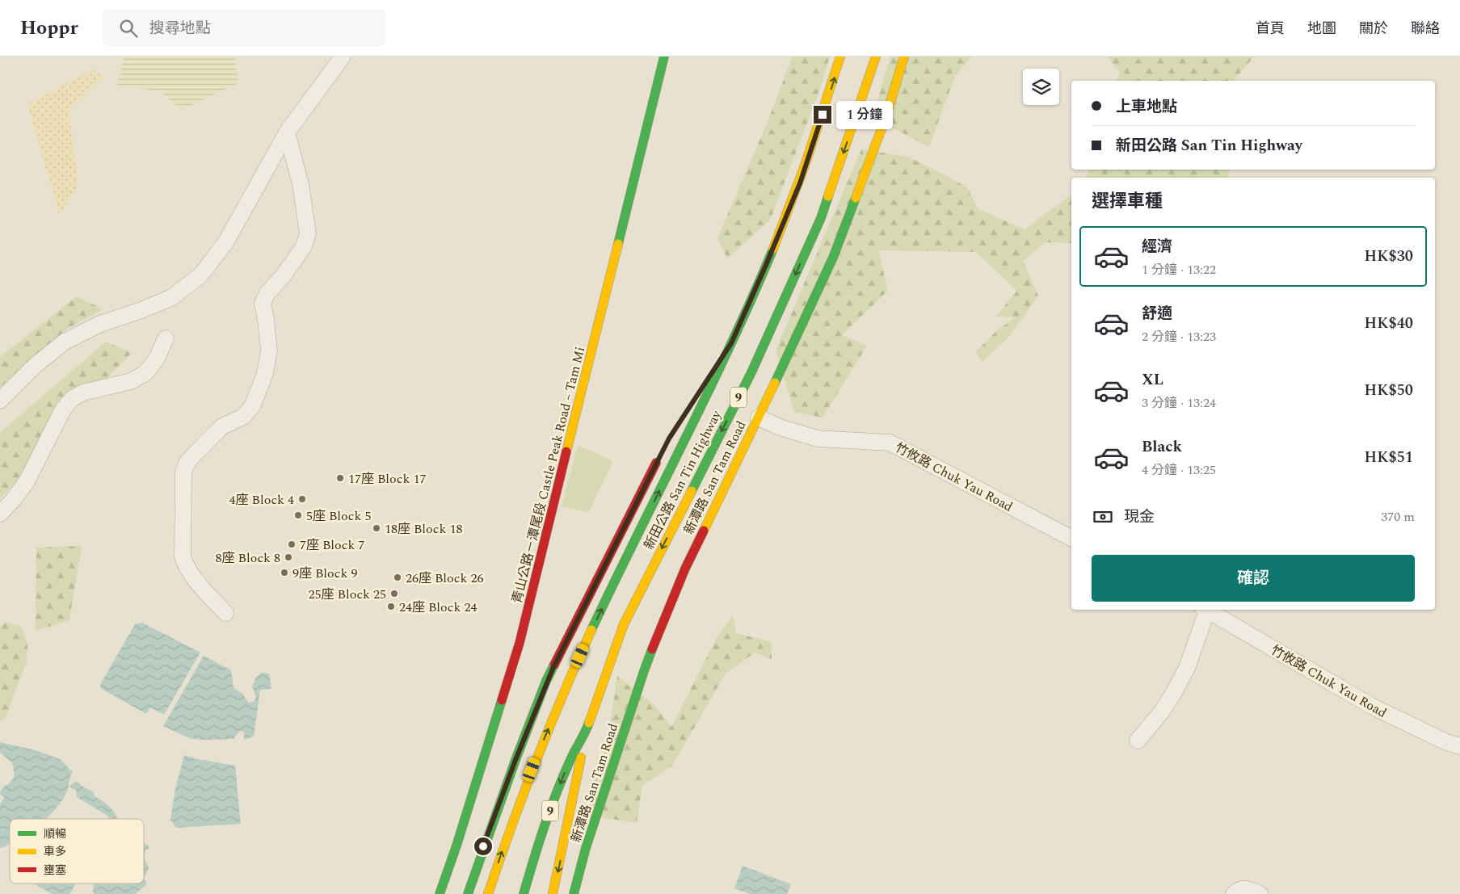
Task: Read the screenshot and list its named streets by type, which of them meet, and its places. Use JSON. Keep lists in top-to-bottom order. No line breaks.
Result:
{"streets":{"main road":["9","青山公路－潭尾段 Castle Peak Road – Tam Mi","新潭路 San Tam Road","新田公路 San Tin Highway"],"street":["竹攸路 Chuk Yau Road"]},"crossings":[["竹攸路 Chuk Yau Road","新潭路 San Tam Road"]],"places":["17座 Block 17","4座 Block 4","5座 Block 5","18座 Block 18","7座 Block 7","8座 Block 8","9座 Block 9","26座 Block 26","25座 Block 25","24座 Block 24"],"legend":["順暢","車多","壅塞"],"page":{"header":"Hoppr","search":"搜尋地點","nav":["首頁","地圖","關於","聯絡"],"banner":["上車地點","新田公路 San Tin Highway"],"bubble":"1 分鐘","heading":"選擇車種","list":[{"name":"經濟","note":"1 分鐘 · 13:22","value":"HK$30"},{"name":"舒適","note":"2 分鐘 · 13:23","value":"HK$40"},{"name":"XL","note":"3 分鐘 · 13:24","value":"HK$50"},{"name":"Black","note":"4 分鐘 · 13:25","value":"HK$51"}],"pay":["現金","370 m"],"buttons":"確認"}}
